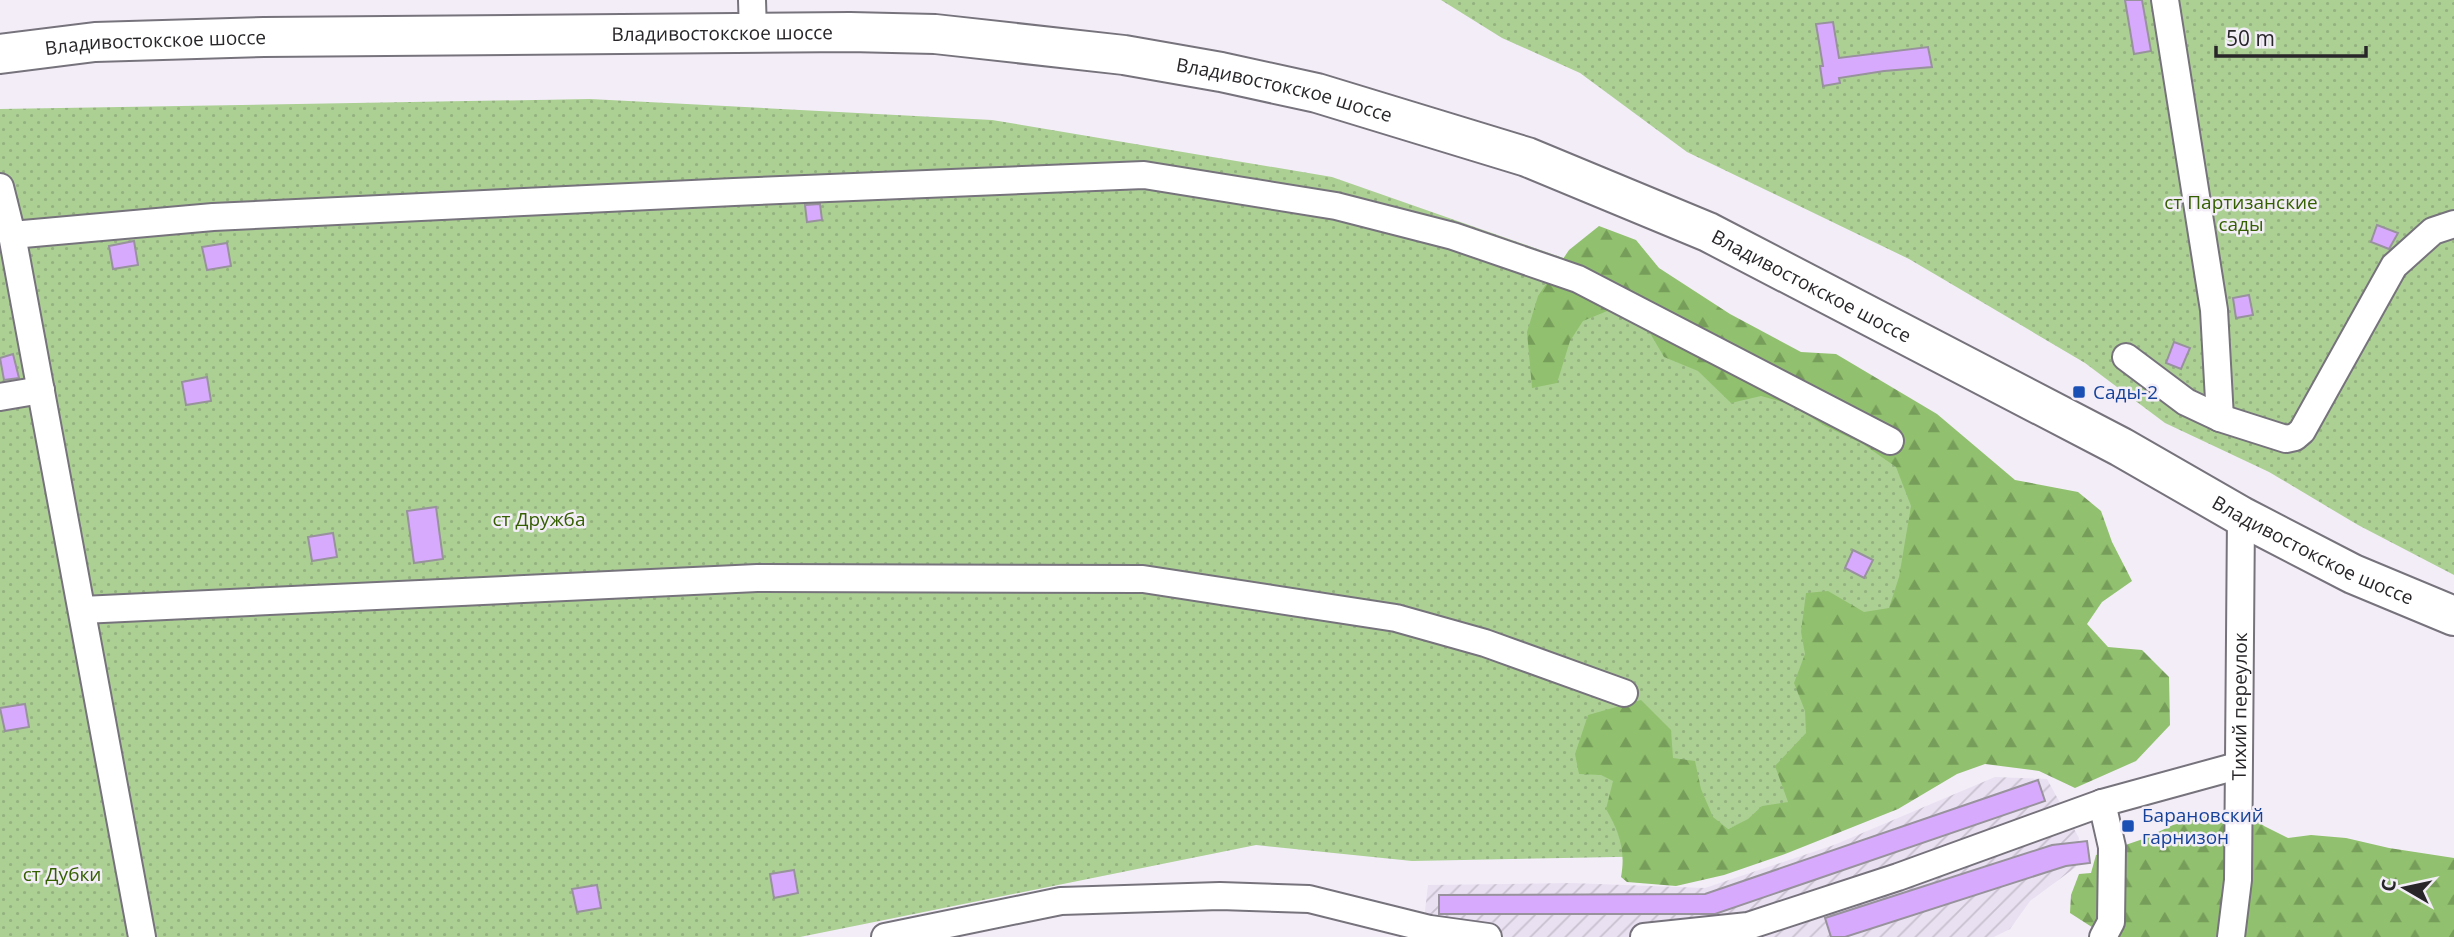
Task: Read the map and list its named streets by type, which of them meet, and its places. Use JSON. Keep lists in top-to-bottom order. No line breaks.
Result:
{"streets":{"highway":["Владивостокское шоссе"],"street":["Тихий переулок"]},"crossings":[["Владивостокское шоссе","Тихий переулок"]],"parks":["ст Партизанские сады","ст Дружба","ст Дубки"],"places":{"transit":["Сады-2","Барановский гарнизон"]},"scale_bar":"50 m","north":"left"}
